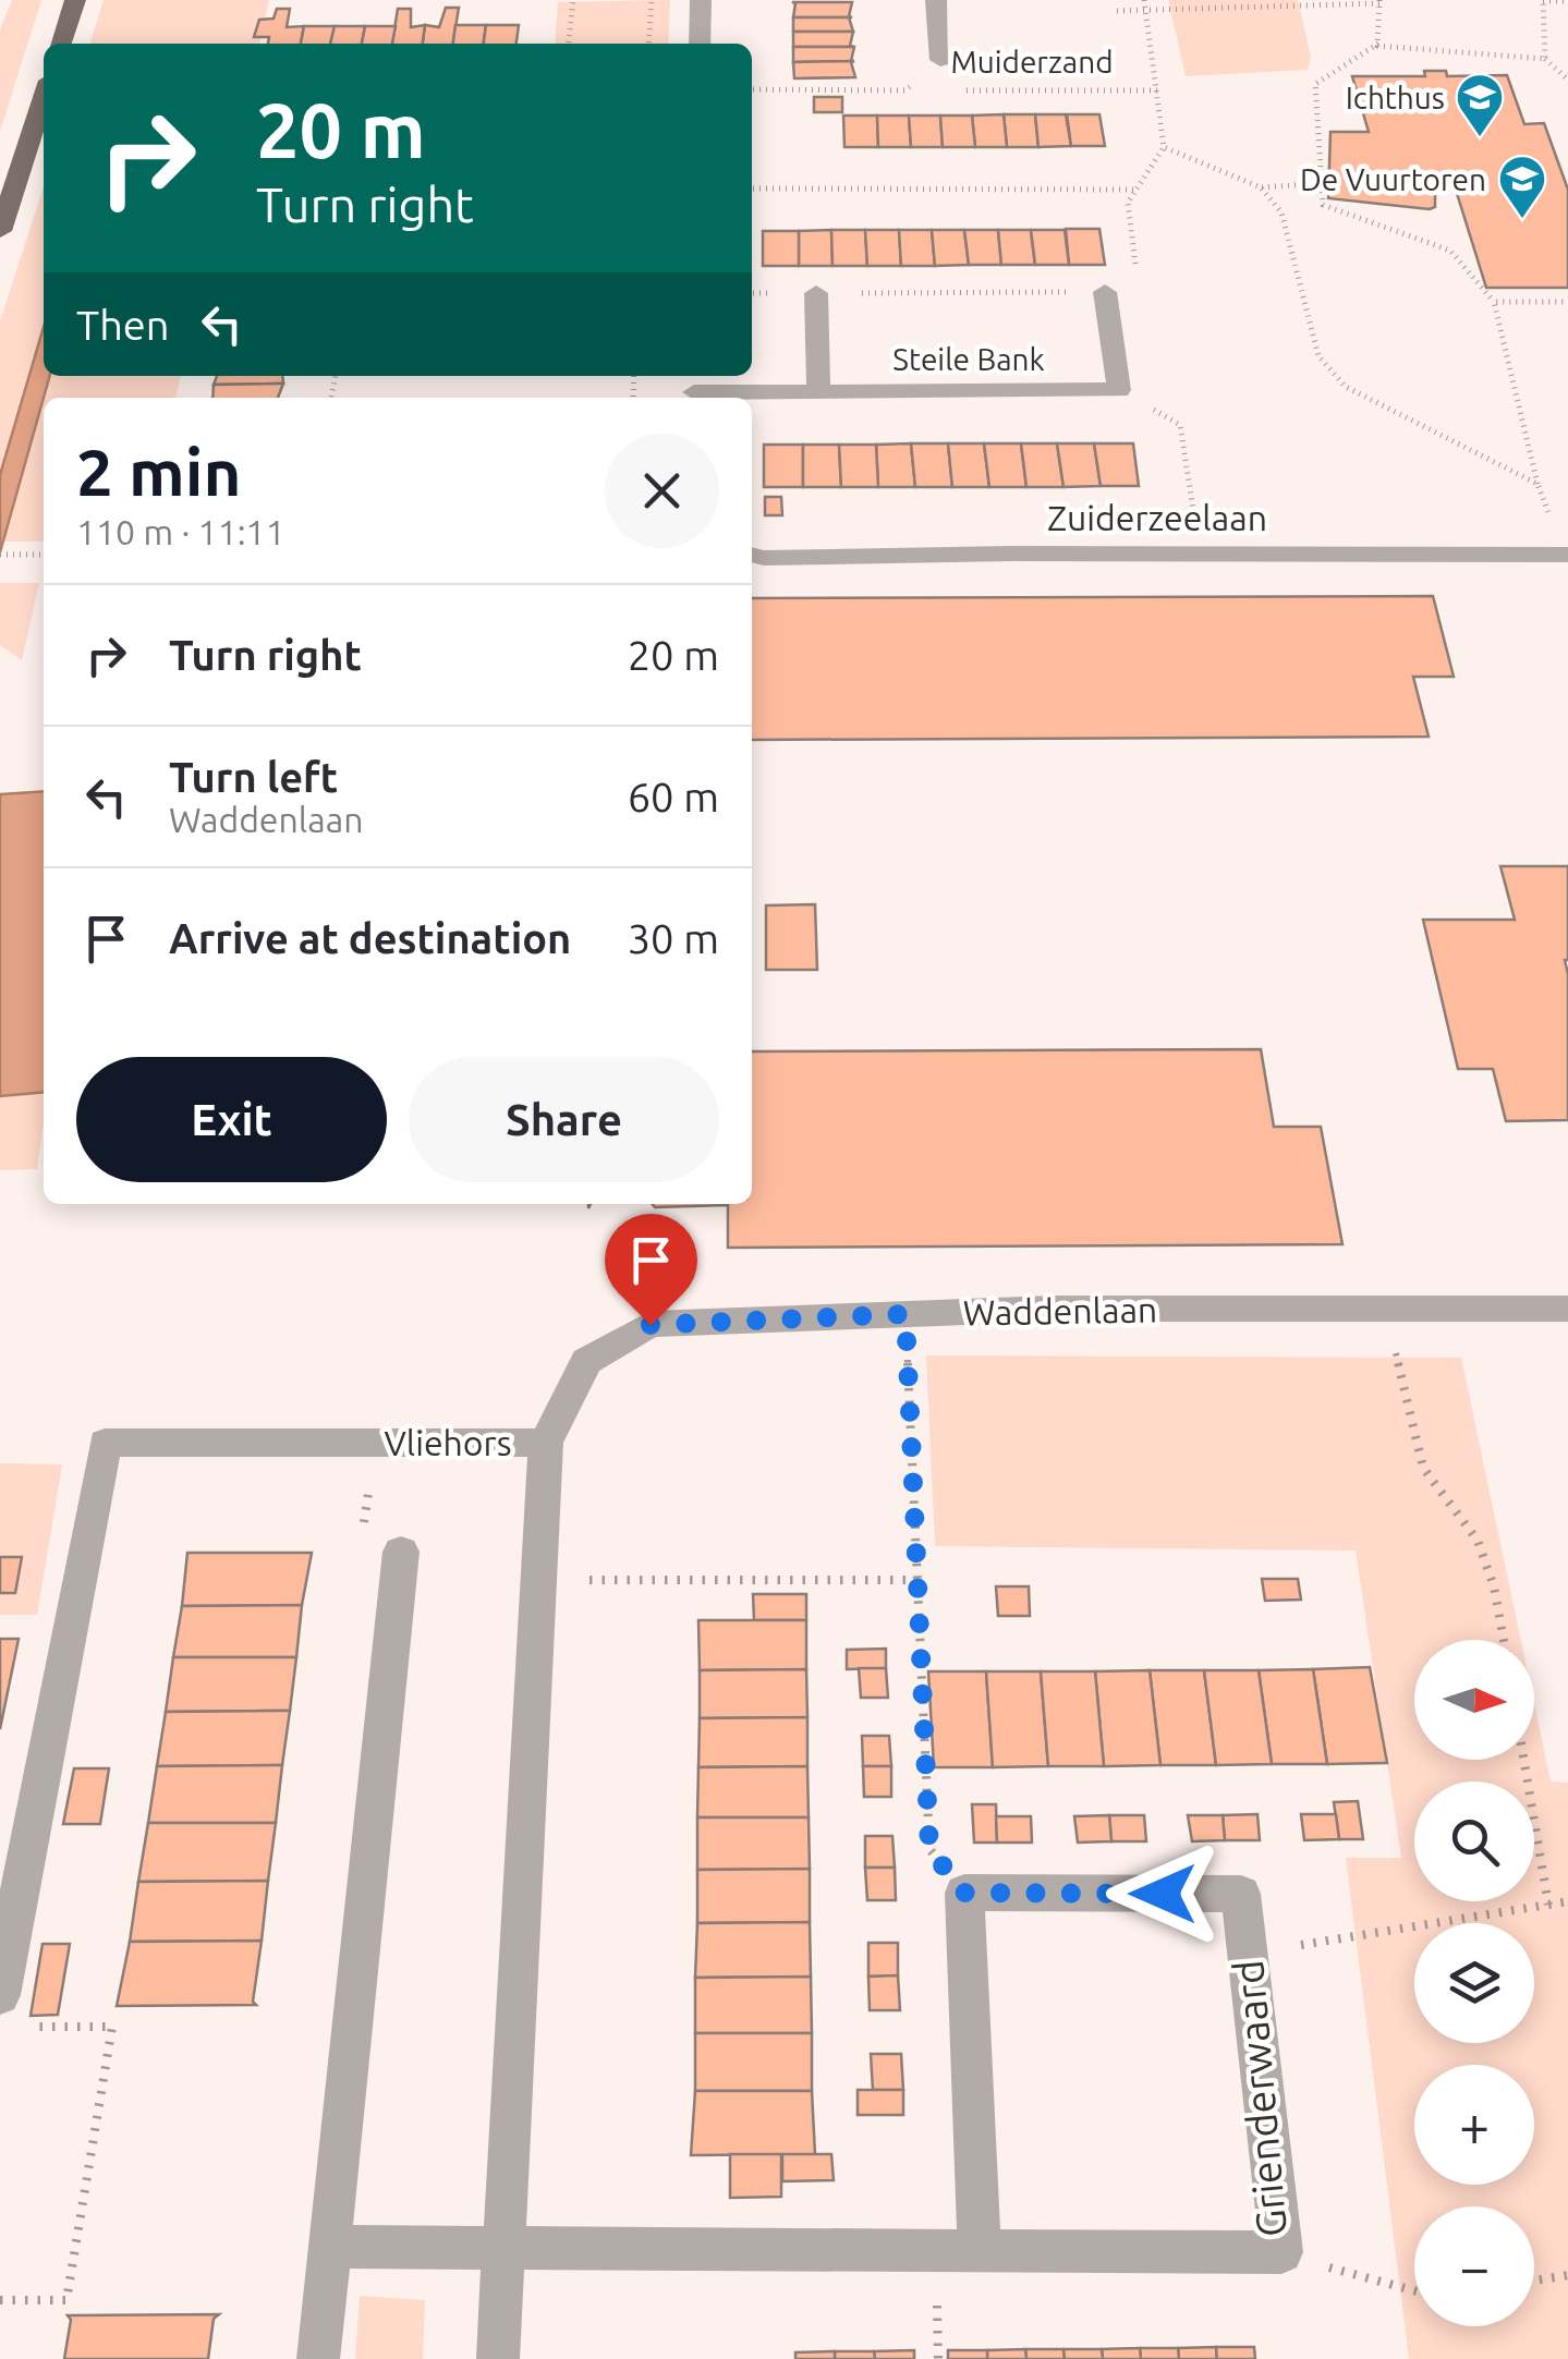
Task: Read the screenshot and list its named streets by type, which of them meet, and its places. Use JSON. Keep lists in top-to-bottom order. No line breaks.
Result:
{"streets":{"street":["Muiderzand","Steile Bank","Zuiderzeelaan","Waddenlaan","Vliehors","Grienderwaard"]},"crossings":[["Waddenlaan","Vliehors"],["Vliehors","Grienderwaard"]],"places":{"school or university":["Ichthus","De Vuurtoren"]},"north":"right","page":{"turn":["20 m","Turn right"],"then":"Then","heading":["2 min","110 m · 11:11"],"list":[{"name":"Turn right","value":"20 m"},{"name":"Turn left","note":"Waddenlaan","value":"60 m"},{"name":"Arrive at destination","value":"30 m"}],"buttons":["Exit","Share"],"map_buttons":["+","−"]}}
